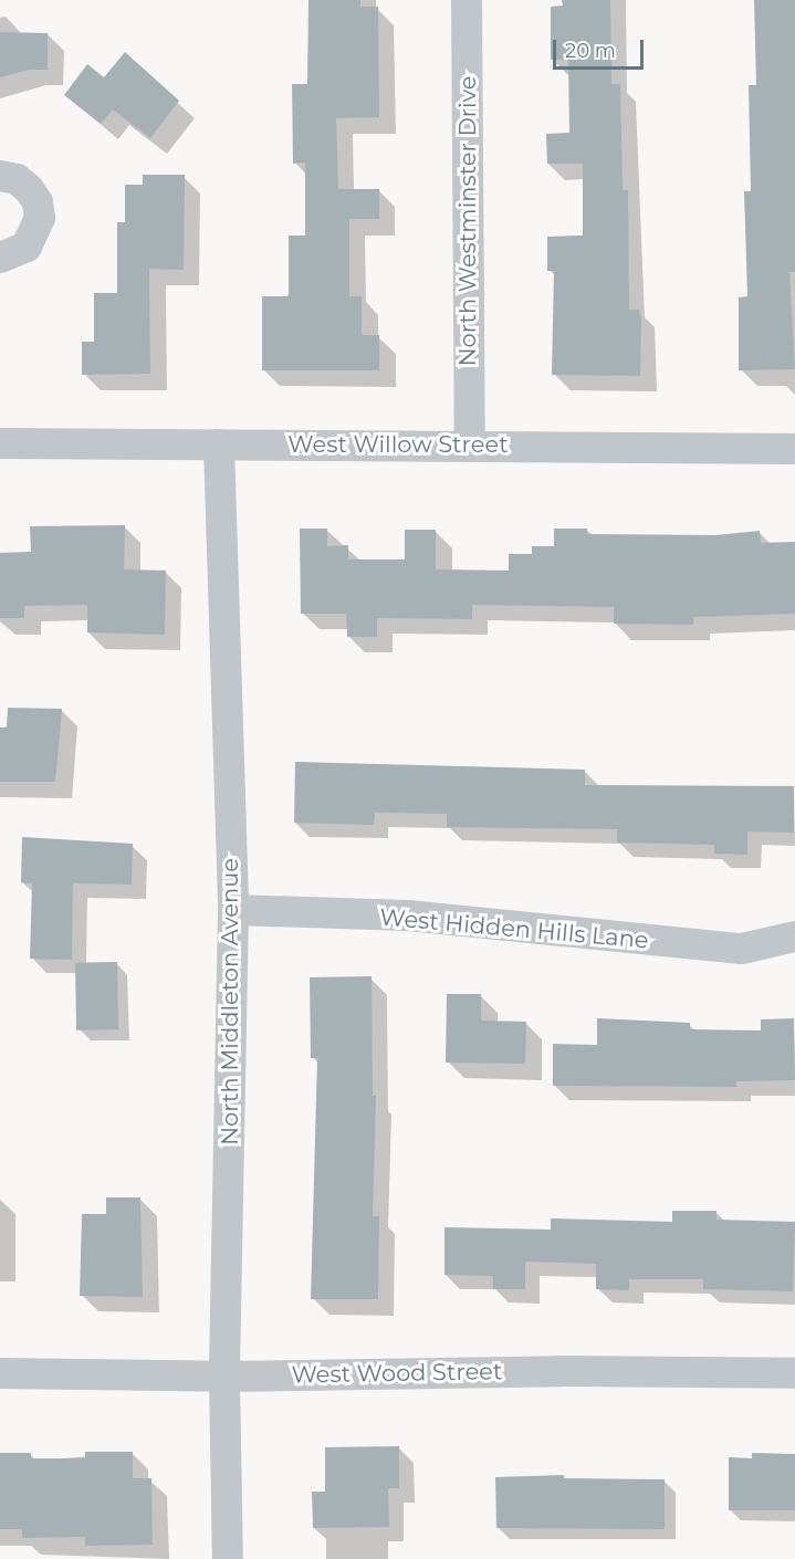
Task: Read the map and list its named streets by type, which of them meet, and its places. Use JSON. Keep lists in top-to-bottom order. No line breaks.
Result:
{"streets":{"street":["North Westminster Drive","West Willow Street","West Hidden Hills Lane","North Middleton Avenue","West Wood Street"]},"crossings":[["North Westminster Drive","West Willow Street"],["West Willow Street","North Middleton Avenue"],["West Hidden Hills Lane","North Middleton Avenue"],["North Middleton Avenue","West Wood Street"]],"scale_bar":"20 m"}
